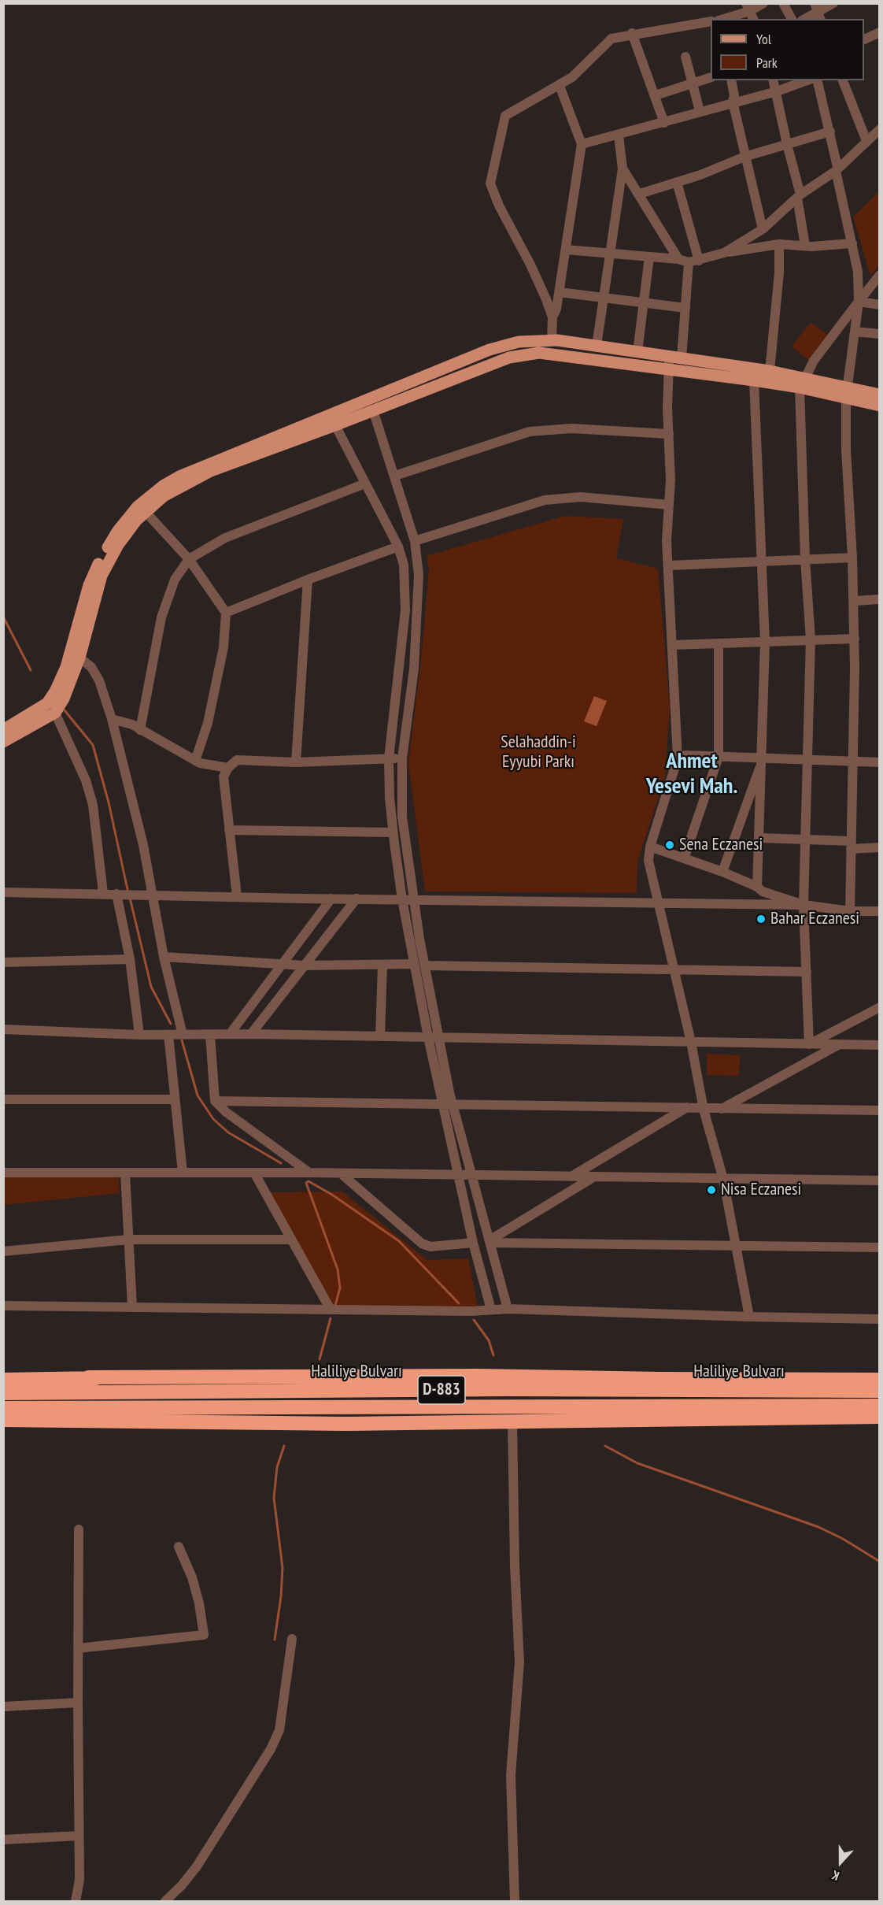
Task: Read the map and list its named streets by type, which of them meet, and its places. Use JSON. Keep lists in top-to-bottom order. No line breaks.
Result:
{"streets":{"highway":["Haliliye Bulvarı","D-883"]},"districts":["Ahmet Yesevi Mah."],"parks":["Selahaddin-i Eyyubi Parkı"],"places":["Sena Eczanesi","Bahar Eczanesi","Nisa Eczanesi"],"legend":["Yol","Park"],"north":"bottom"}
